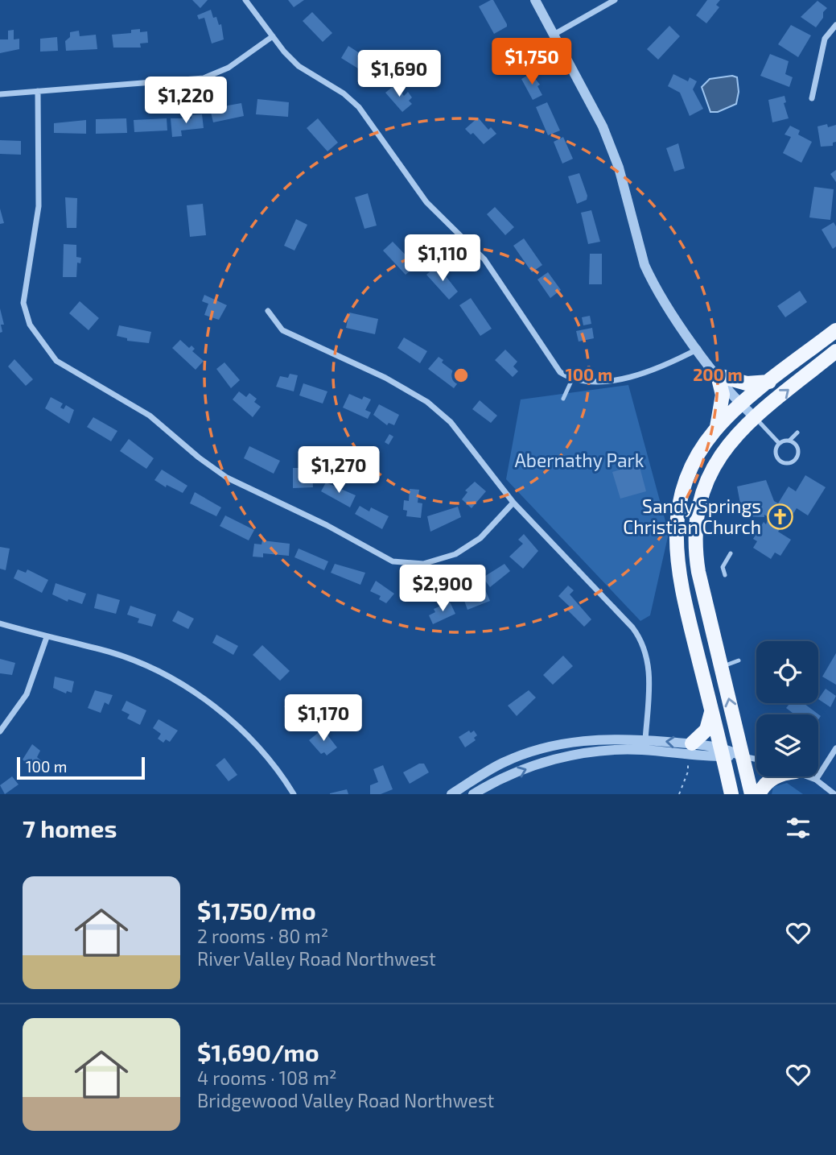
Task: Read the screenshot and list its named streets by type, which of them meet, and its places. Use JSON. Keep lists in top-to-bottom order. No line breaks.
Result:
{"parks":["Abernathy Park"],"places":{"church":["Sandy Springs Christian Church"]},"scale_bar":"100 m","page":{"price":["$1,750","$1,690","$1,220","$1,110","$1,270","$2,900","$1,170"],"scale":"100 m","heading":"7 homes","list":[{"name":"$1,750/mo","note":"2 rooms · 80 m² · River Valley Road Northwest"},{"name":"$1,690/mo","note":"4 rooms · 108 m² · Bridgewood Valley Road Northwest"}]},"rings":["100 m","200 m"]}
